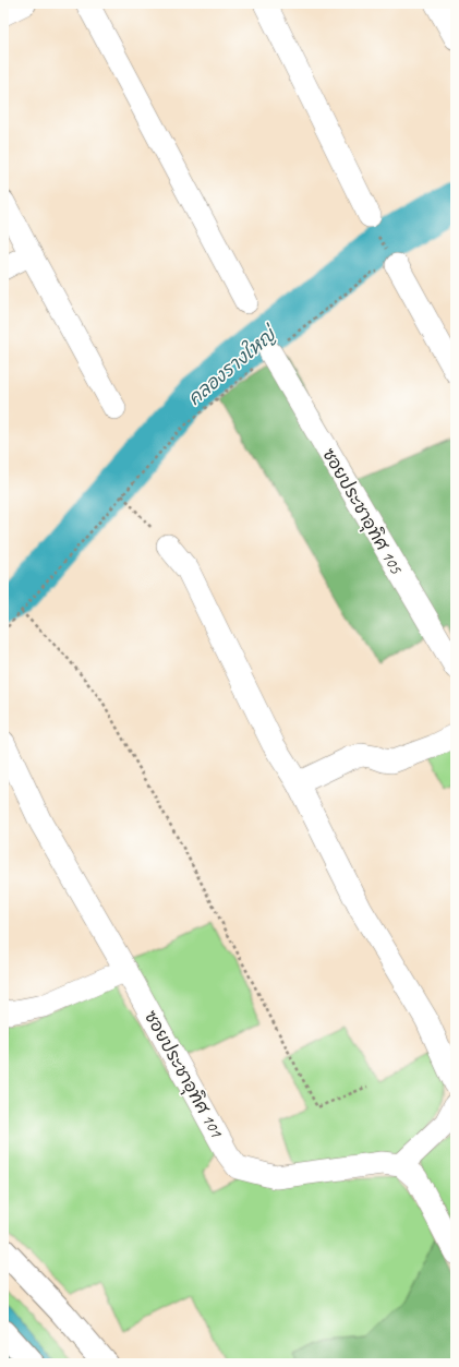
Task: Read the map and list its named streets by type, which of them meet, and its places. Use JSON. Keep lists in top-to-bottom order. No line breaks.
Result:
{"streets":{"street":["ซอยประชาอุทิศ 105","ซอยประชาอุทิศ 101"]},"water":["คลองรางใหญ่"]}
